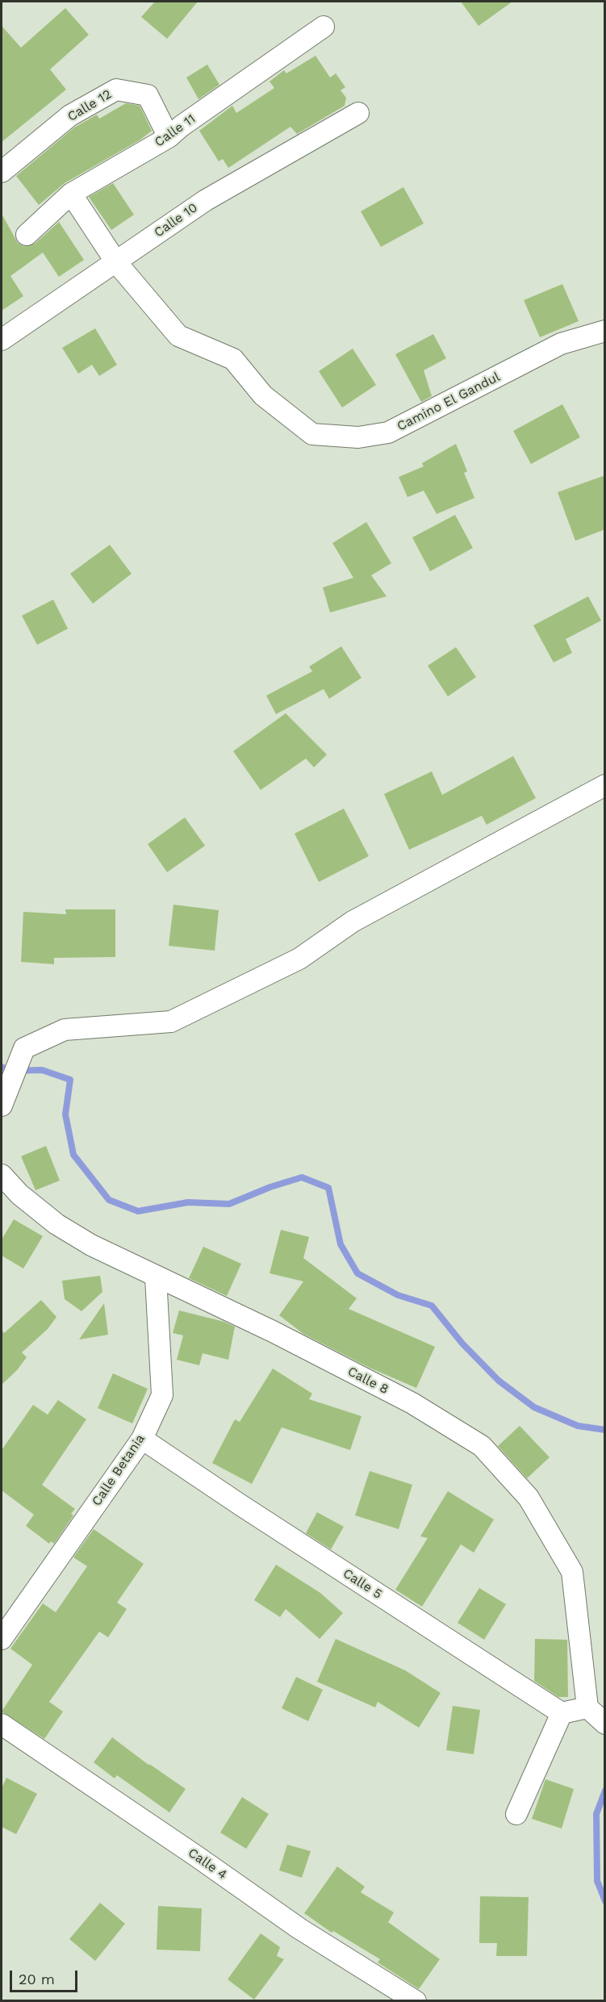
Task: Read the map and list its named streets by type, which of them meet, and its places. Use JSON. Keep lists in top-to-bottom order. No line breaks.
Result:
{"streets":{"street":["Calle 12","Calle 11","Calle 10","Camino El Gandul","Calle 8","Calle Betania","Calle 5","Calle 4"]},"crossings":[["Calle 12","Calle 11"],["Calle 11","Camino El Gandul"],["Calle 10","Camino El Gandul"],["Calle 8","Calle Betania"],["Calle Betania","Calle 5"]],"scale_bar":"20 m"}
